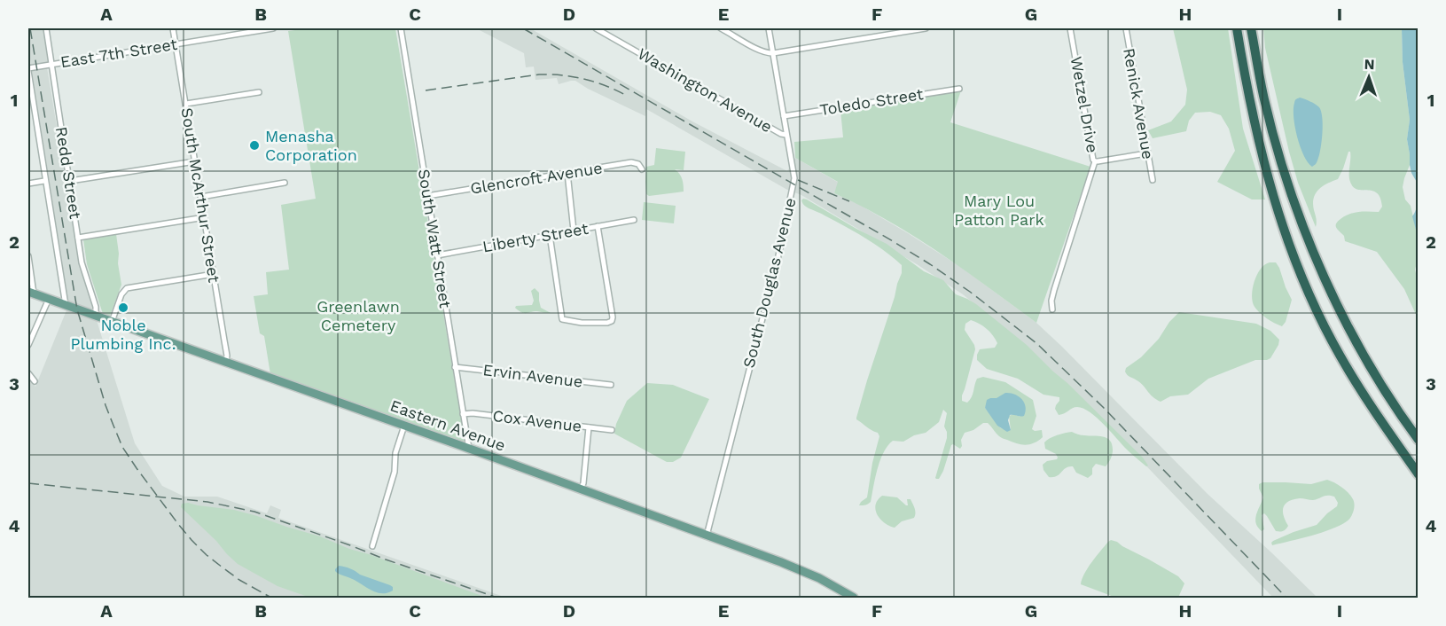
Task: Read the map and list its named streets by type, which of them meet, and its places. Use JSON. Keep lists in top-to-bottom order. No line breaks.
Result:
{"streets":{"main road":["Eastern Avenue"],"street":["East 7th Street","Washington Avenue","Toledo Street","Renick Avenue","Wetzel Drive","Redd Street","Glencroft Avenue","South McArthur Street","Liberty Street","South Watt Street","South Douglas Avenue","Ervin Avenue","Cox Avenue"]},"crossings":[["East 7th Street","Redd Street"],["East 7th Street","South McArthur Street"],["Washington Avenue","South Douglas Avenue"],["Toledo Street","South Douglas Avenue"],["Renick Avenue","Wetzel Drive"],["Redd Street","Eastern Avenue"],["Glencroft Avenue","South Watt Street"],["South McArthur Street","Eastern Avenue"],["Liberty Street","South Watt Street"],["South Watt Street","Ervin Avenue"],["South Watt Street","Cox Avenue"],["South Watt Street","Eastern Avenue"],["South Douglas Avenue","Eastern Avenue"]],"parks":["Mary Lou Patton Park","Greenlawn Cemetery"],"places":["Menasha Corporation","Noble Plumbing Inc."],"north":"top","grid":{"columns":["A","B","C","D","E","F","G","H","I"],"rows":["1","2","3","4"]}}
